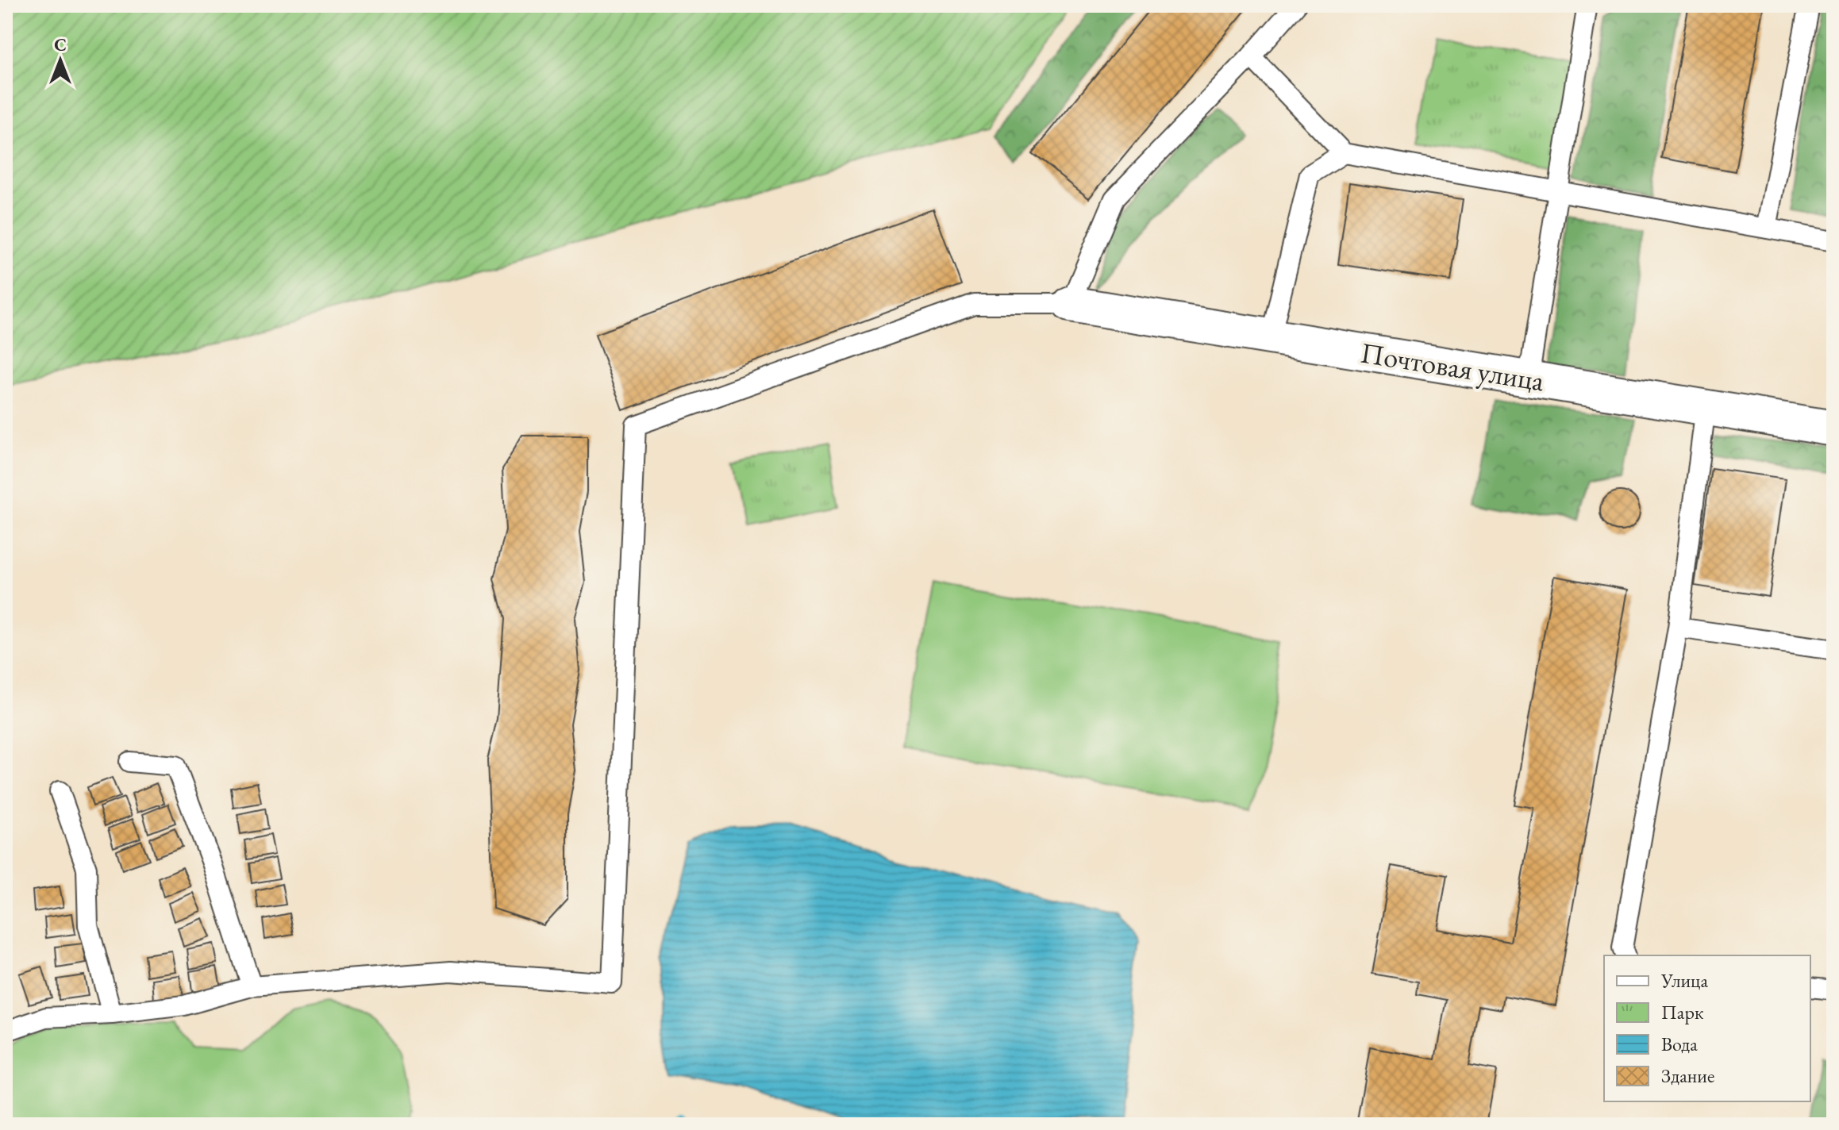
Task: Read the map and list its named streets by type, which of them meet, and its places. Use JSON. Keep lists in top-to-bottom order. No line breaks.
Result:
{"streets":{"street":["Почтовая улица"]},"legend":["Улица","Парк","Вода","Здание"],"north":"top"}
